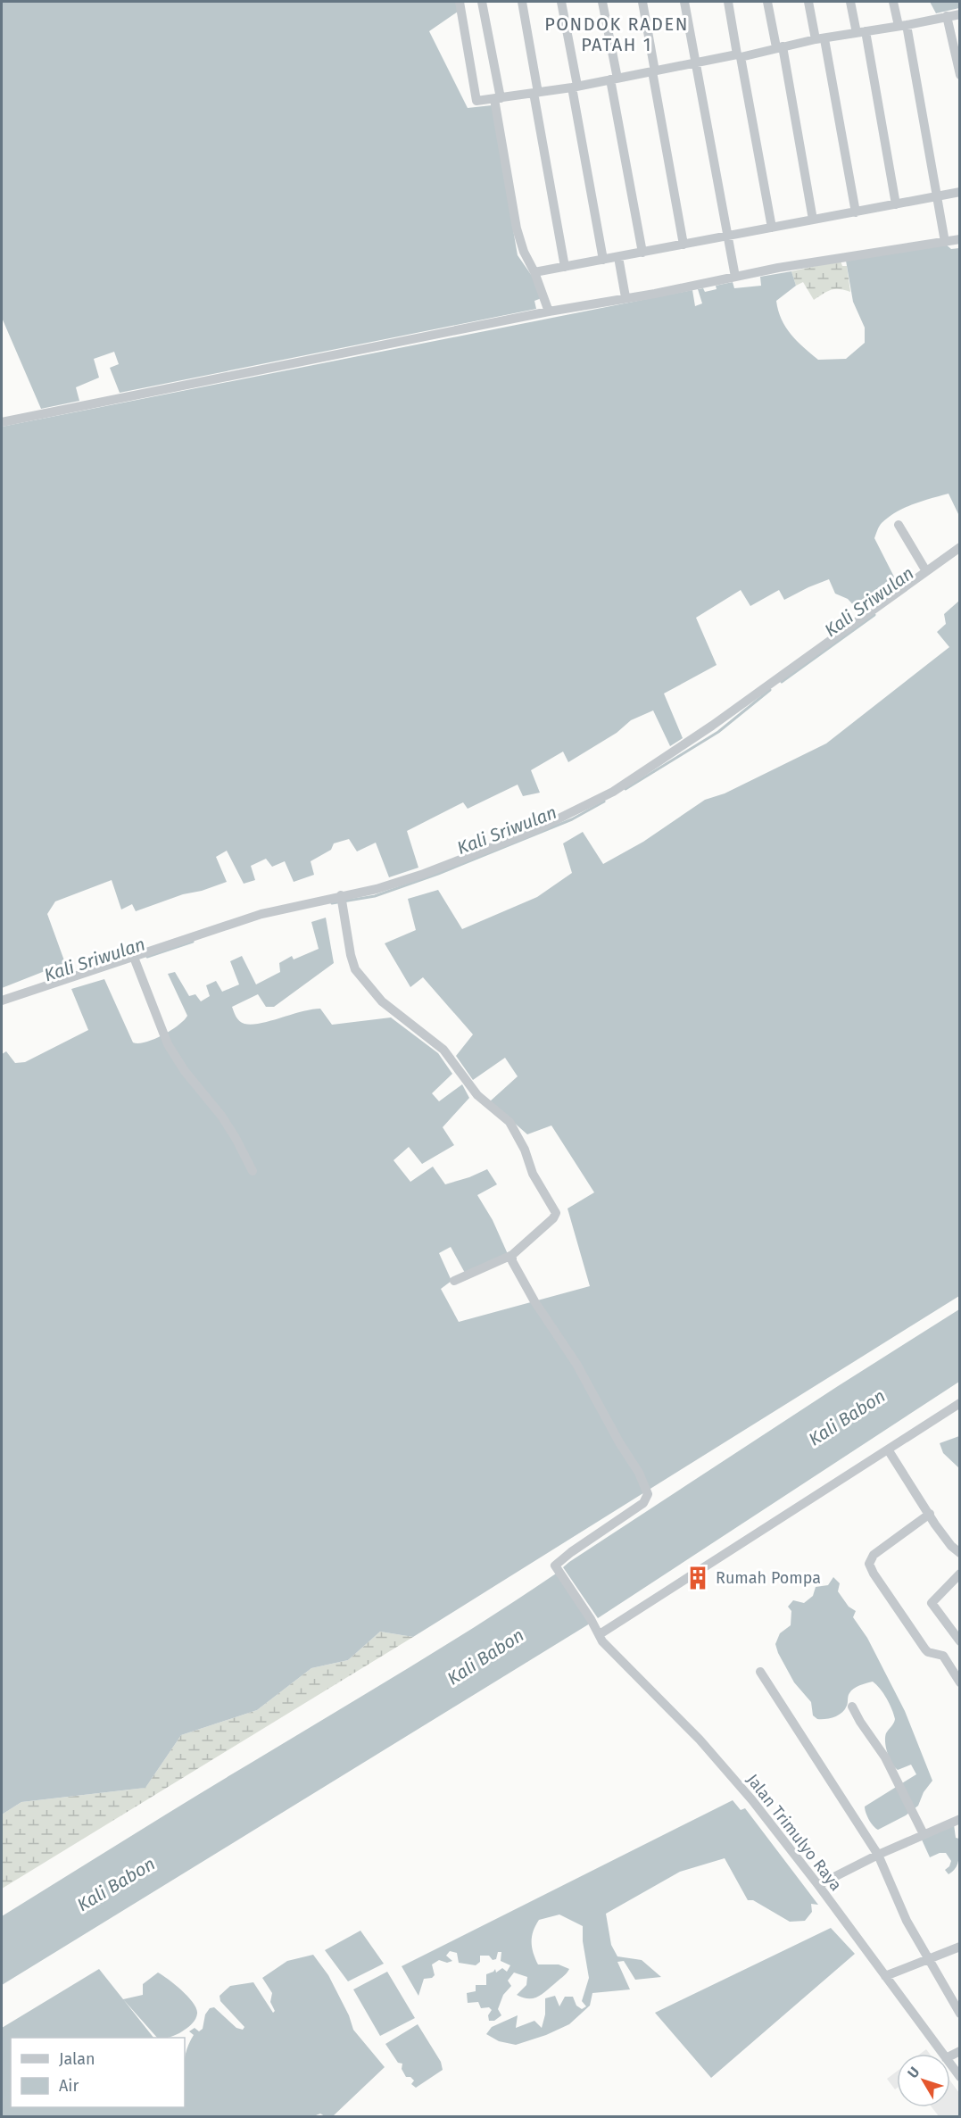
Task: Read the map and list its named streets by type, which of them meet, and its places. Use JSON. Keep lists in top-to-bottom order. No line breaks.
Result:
{"streets":{"street":["Jalan Trimulyo Raya"]},"districts":["PONDOK RADEN PATAH 1"],"water":["Kali Sriwulan","Kali Babon"],"places":{"building":["Rumah Pompa"]},"legend":["Jalan","Air"],"north":"top left"}
